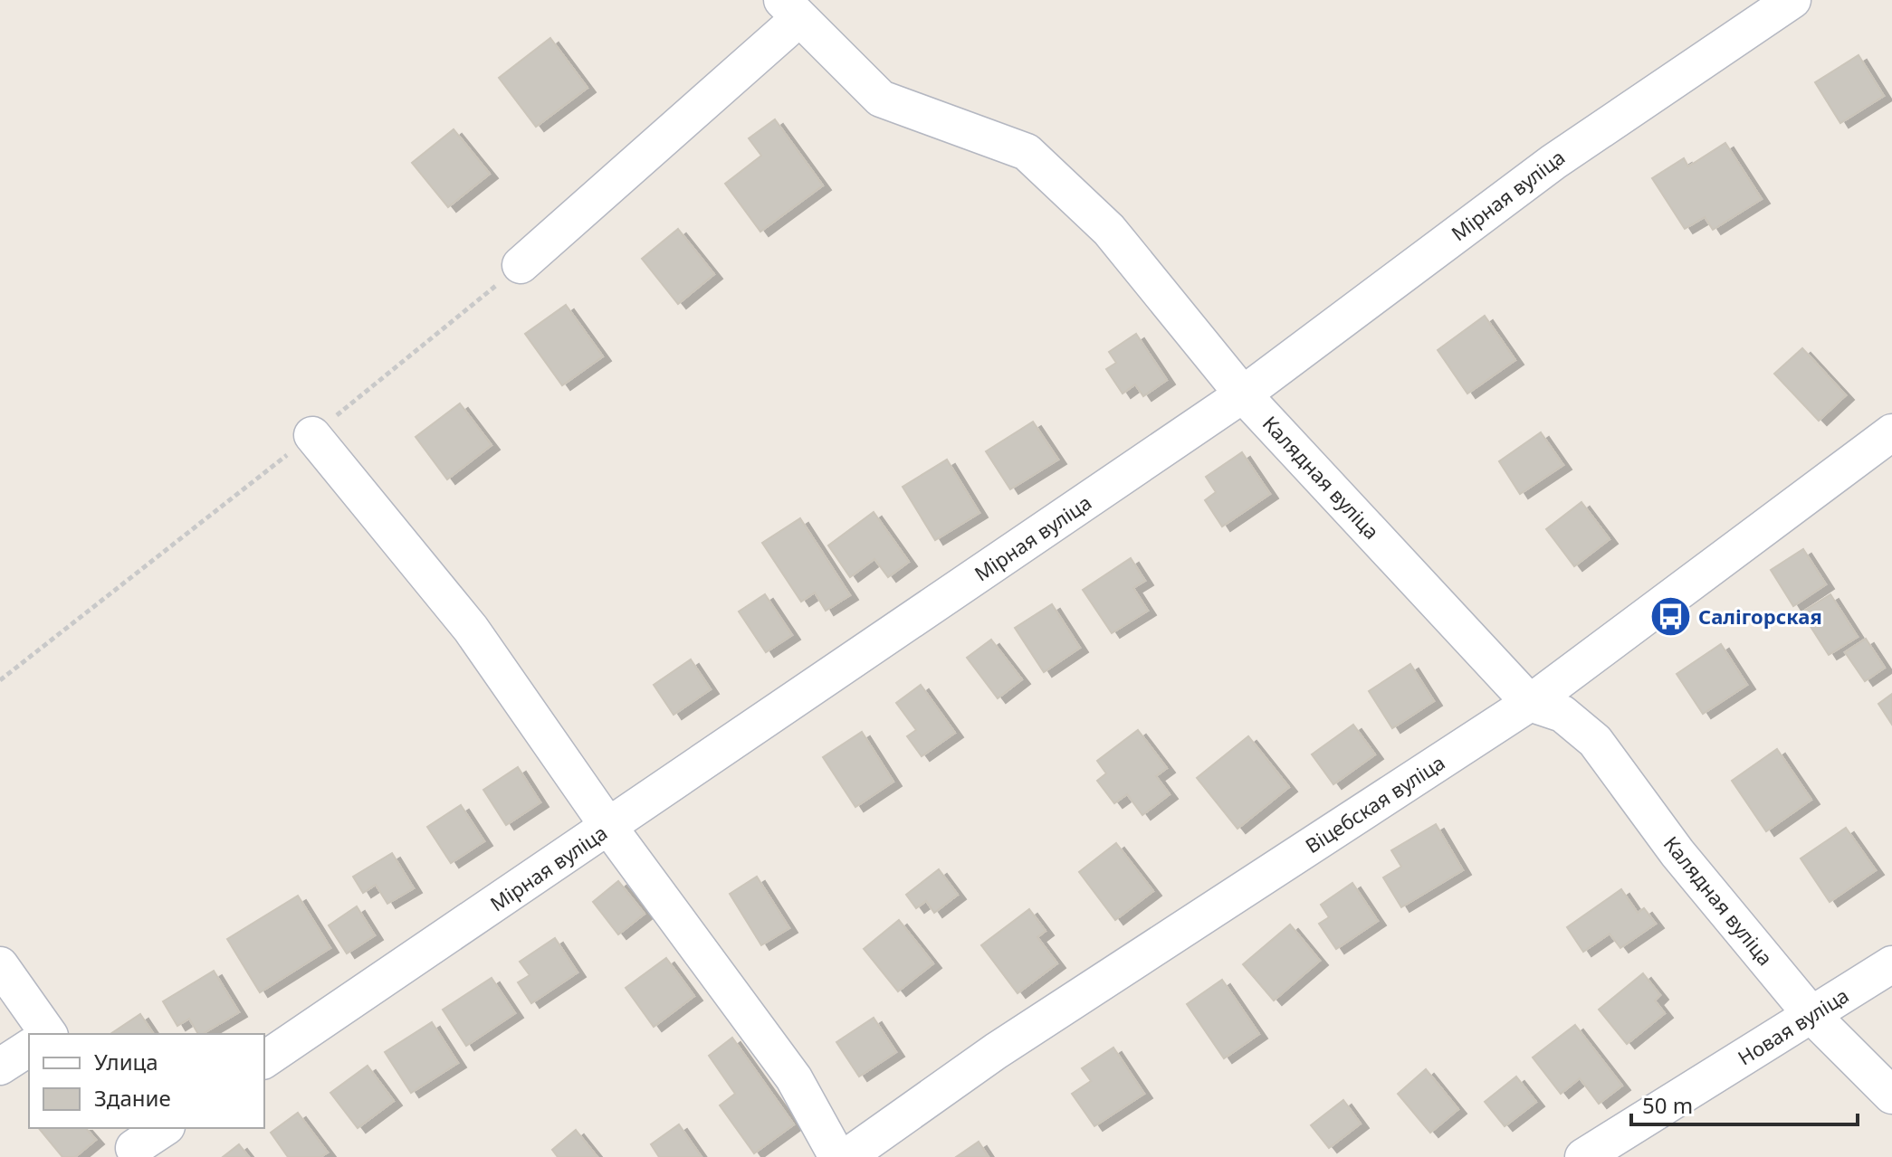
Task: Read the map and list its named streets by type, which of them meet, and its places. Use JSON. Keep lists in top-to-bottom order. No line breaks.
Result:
{"streets":{"street":["Мірная вуліца","Калядная вуліца","Віцебская вуліца","Новая вуліца"]},"crossings":[["Мірная вуліца","Калядная вуліца"],["Калядная вуліца","Віцебская вуліца"],["Калядная вуліца","Новая вуліца"]],"places":{"bus stop":["Салігорская"]},"legend":["Улица","Здание"],"scale_bar":"50 m"}
